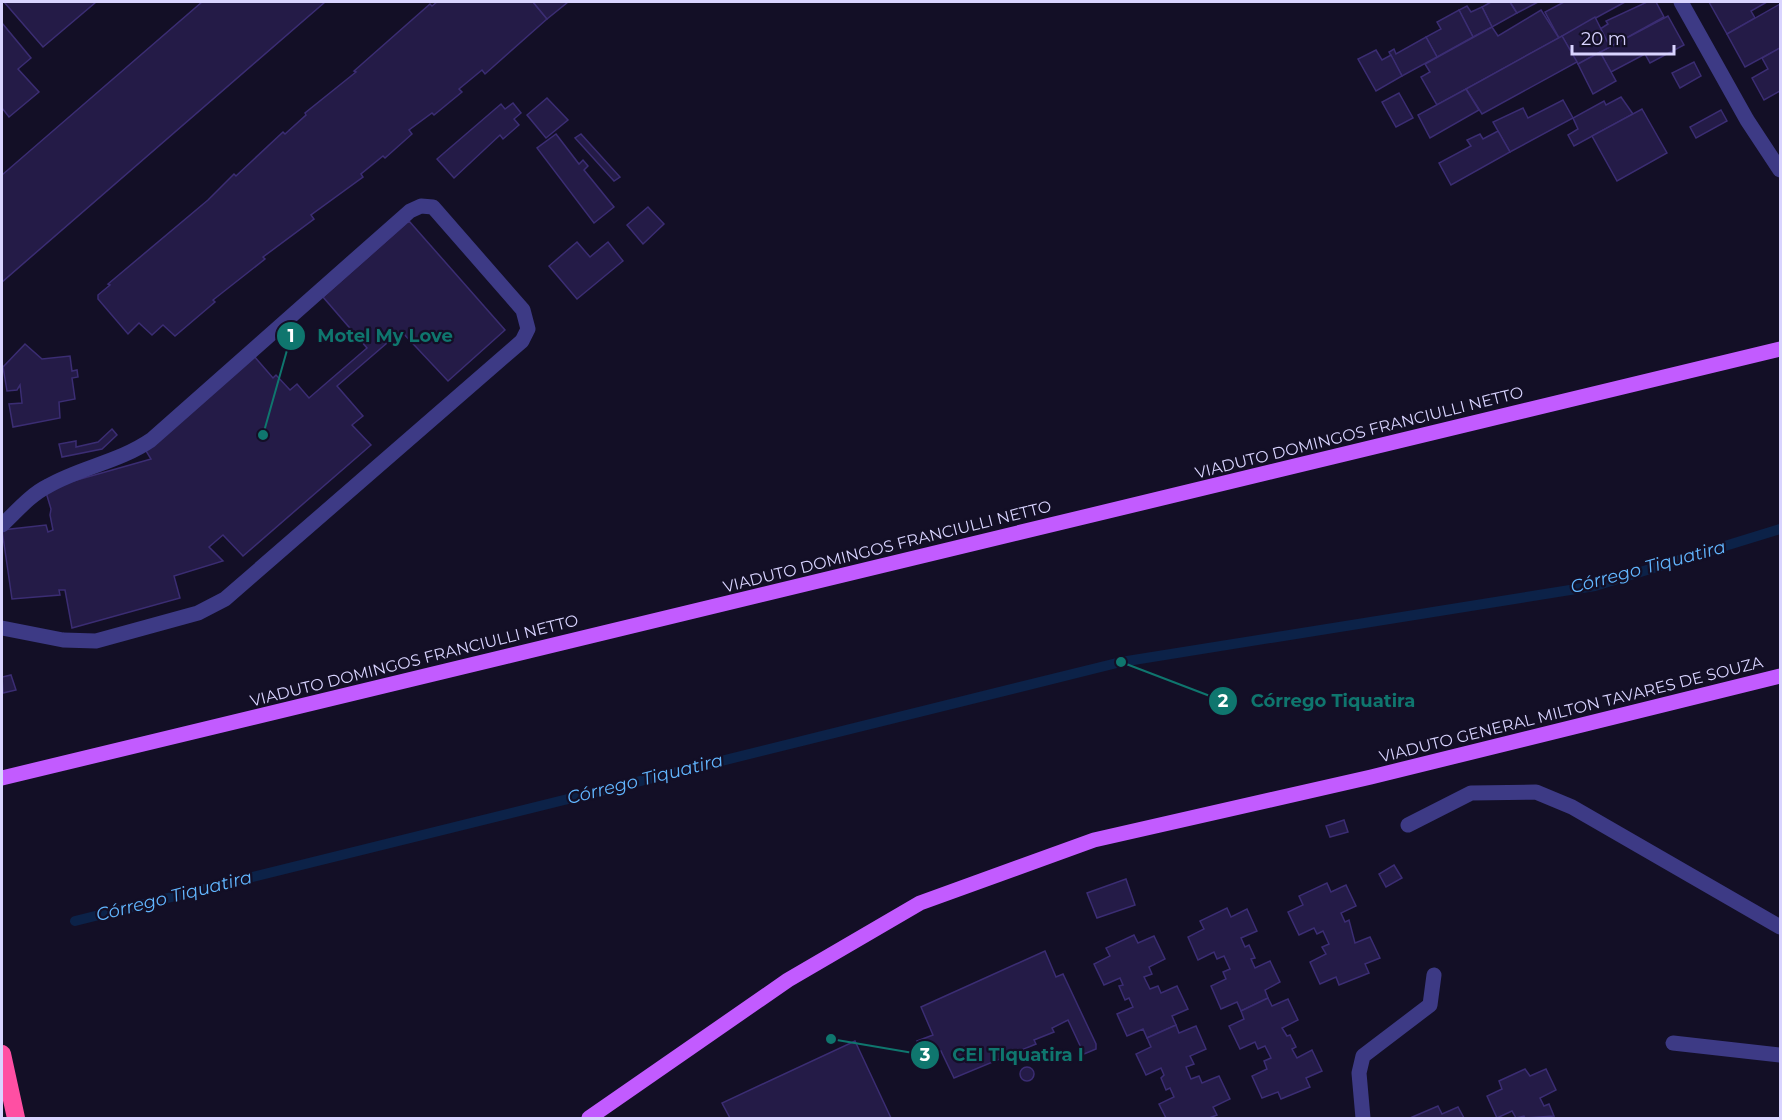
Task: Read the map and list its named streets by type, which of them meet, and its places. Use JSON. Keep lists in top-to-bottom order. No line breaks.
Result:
{"streets":{"main road":["VIADUTO DOMINGOS FRANCIULLI NETTO","VIADUTO GENERAL MILTON TAVARES DE SOUZA"]},"water":["Córrego Tiquatira"],"places":["Motel My Love","Córrego Tiquatira","CEI TIquatira I"],"scale_bar":"20 m"}
